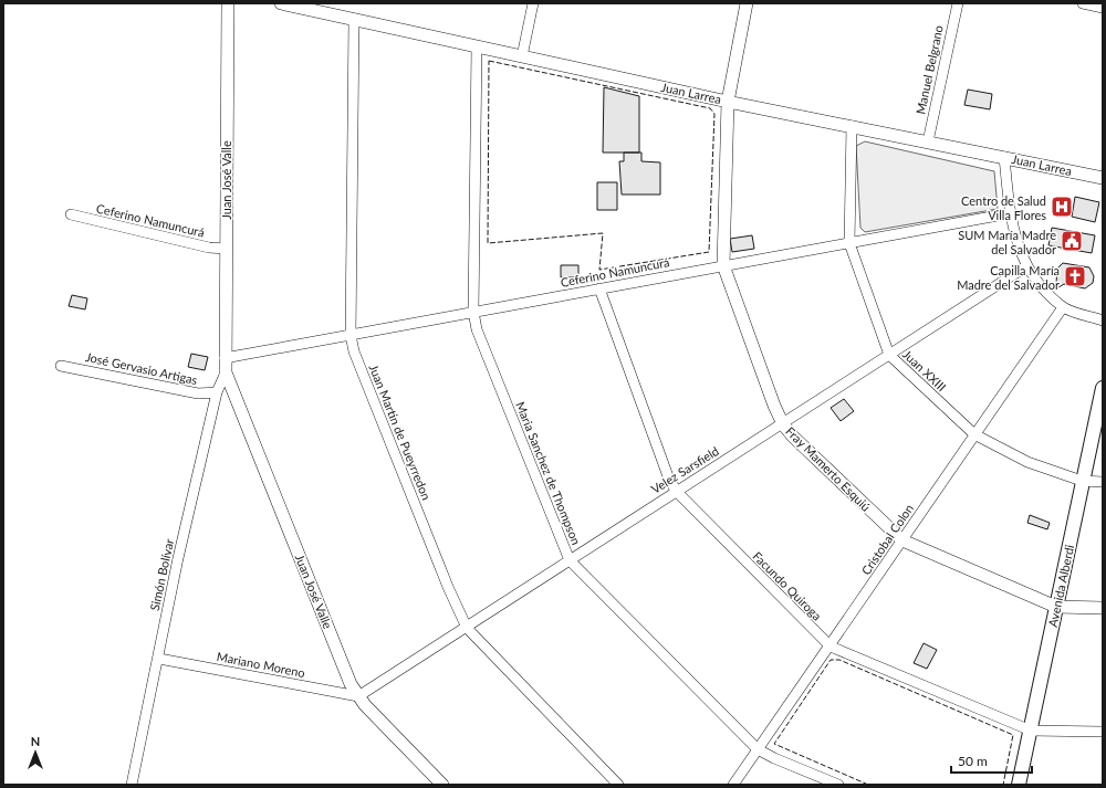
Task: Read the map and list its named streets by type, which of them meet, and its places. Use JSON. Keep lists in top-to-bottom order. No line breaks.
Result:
{"streets":{"main road":["Avenida Alberdi"],"street":["Manuel Belgrano","Juan Larrea","Juan José Valle","Ceferino Namuncurá","José Gervasio Artigas","Juan XXIII","Juan Martin de Pueyrredon","Fray Mamerto Esquiú","Velez Sarsfield","Maria Sanchez de Thompson","Cristobal Colon","Simón Bolívar","Facundo Quiroga","Mariano Moreno"]},"crossings":[["Manuel Belgrano","Juan Larrea"],["Juan Larrea","Juan XXIII"],["Juan Larrea","Juan Martin de Pueyrredon"],["Juan Larrea","Fray Mamerto Esquiú"],["Juan Larrea","Maria Sanchez de Thompson"],["Juan José Valle","Ceferino Namuncurá"],["Juan José Valle","Velez Sarsfield"],["Juan José Valle","Simón Bolívar"],["Juan José Valle","Mariano Moreno"],["Ceferino Namuncurá","Juan XXIII"],["Ceferino Namuncurá","Juan Martin de Pueyrredon"],["Ceferino Namuncurá","Fray Mamerto Esquiú"],["Ceferino Namuncurá","Maria Sanchez de Thompson"],["Ceferino Namuncurá","Facundo Quiroga"],["José Gervasio Artigas","Simón Bolívar"],["Juan XXIII","Velez Sarsfield"],["Juan XXIII","Cristobal Colon"],["Juan XXIII","Avenida Alberdi"],["Juan Martin de Pueyrredon","Velez Sarsfield"],["Fray Mamerto Esquiú","Velez Sarsfield"],["Fray Mamerto Esquiú","Cristobal Colon"],["Fray Mamerto Esquiú","Avenida Alberdi"],["Velez Sarsfield","Maria Sanchez de Thompson"],["Velez Sarsfield","Facundo Quiroga"],["Velez Sarsfield","Mariano Moreno"],["Maria Sanchez de Thompson","Cristobal Colon"],["Cristobal Colon","Facundo Quiroga"],["Simón Bolívar","Mariano Moreno"],["Facundo Quiroga","Avenida Alberdi"]],"places":{"hospital":["Centro de Salud Villa Flores"],"public building":["SUM María Madre del Salvador"],"church":["Capilla María Madre del Salvador"]},"scale_bar":"50 m","north":"top"}
